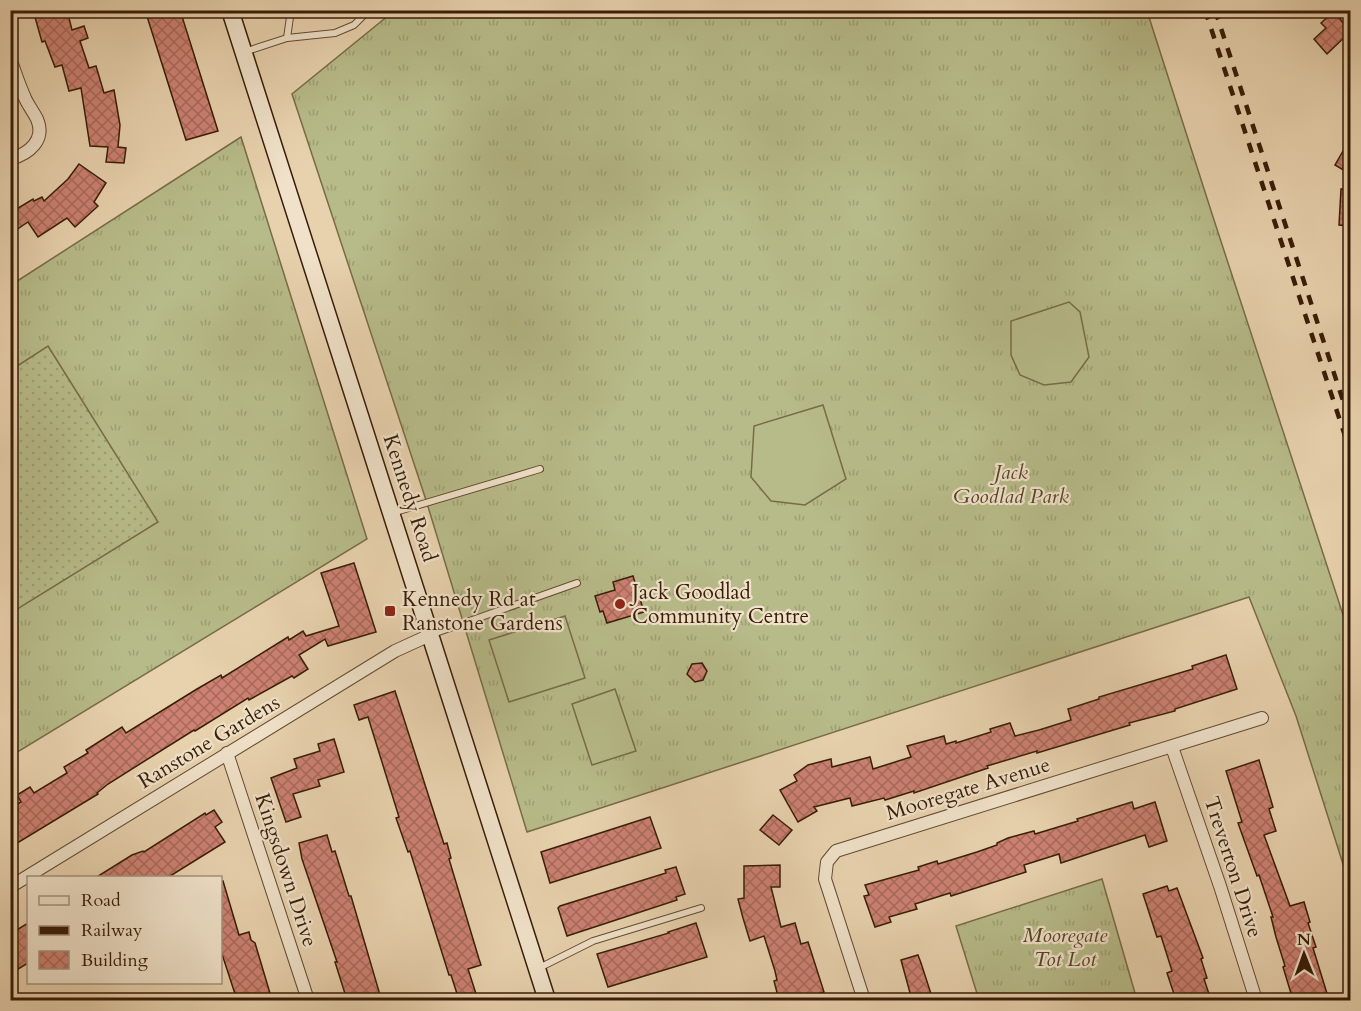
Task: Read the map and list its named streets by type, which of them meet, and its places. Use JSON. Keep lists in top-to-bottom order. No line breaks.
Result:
{"streets":{"main road":["Kennedy Road"],"street":["Ranstone Gardens","Mooregate Avenue","Treverton Drive","Kingsdown Drive"]},"crossings":[["Kennedy Road","Ranstone Gardens"],["Ranstone Gardens","Kingsdown Drive"],["Mooregate Avenue","Treverton Drive"]],"parks":["Jack Goodlad Park","Mooregate Tot Lot"],"places":{"other":["Jack Goodlad Community Centre"],"transit":["Kennedy Rd at Ranstone Gardens"]},"legend":["Road","Railway","Building"],"north":"top"}
